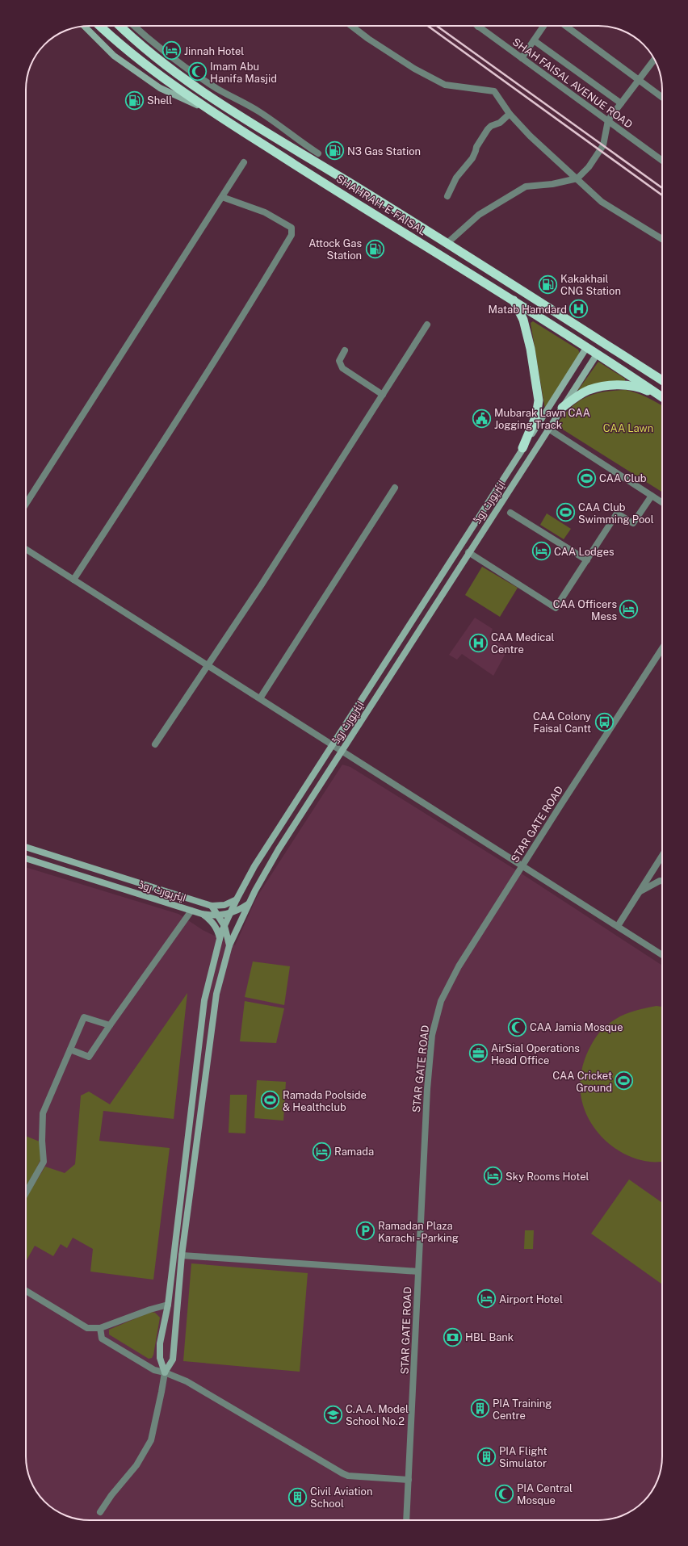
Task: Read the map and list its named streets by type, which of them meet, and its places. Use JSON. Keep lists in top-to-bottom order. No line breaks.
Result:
{"streets":{"highway":["SHAHRAH-E-FAISAL"],"main road":["ایئرپورٹ روڈ"],"street":["SHAH FAISAL AVENUE ROAD","STAR GATE ROAD"]},"crossings":[["SHAHRAH-E-FAISAL","ایئرپورٹ روڈ"]],"parks":["CAA Lawn"],"places":{"hotel":["Jinnah Hotel","CAA Lodges","CAA Officers Mess","Ramada","Sky Rooms Hotel","Airport Hotel"],"mosque":["Imam Abu Hanifa Masjid","CAA Jamia Mosque","PIA Central Mosque"],"fuel station":["Shell","N3 Gas Station","Attock Gas Station","Kakakhail CNG Station"],"hospital":["Matab Hamdard","CAA Medical Centre"],"public building":["Mubarak Lawn CAA Jogging Track"],"sports":["CAA Club","CAA Club Swimming Pool","CAA Cricket Ground","Ramada Poolside & Healthclub"],"bus stop":["CAA Colony Faisal Cantt"],"office":["AirSial Operations Head Office"],"parking":["Ramadan Plaza Karachi - Parking"],"bank":["HBL Bank"],"building":["PIA Training Centre","PIA Flight Simulator","Civil Aviation School"],"school or university":["C.A.A. Model School No.2"]}}
